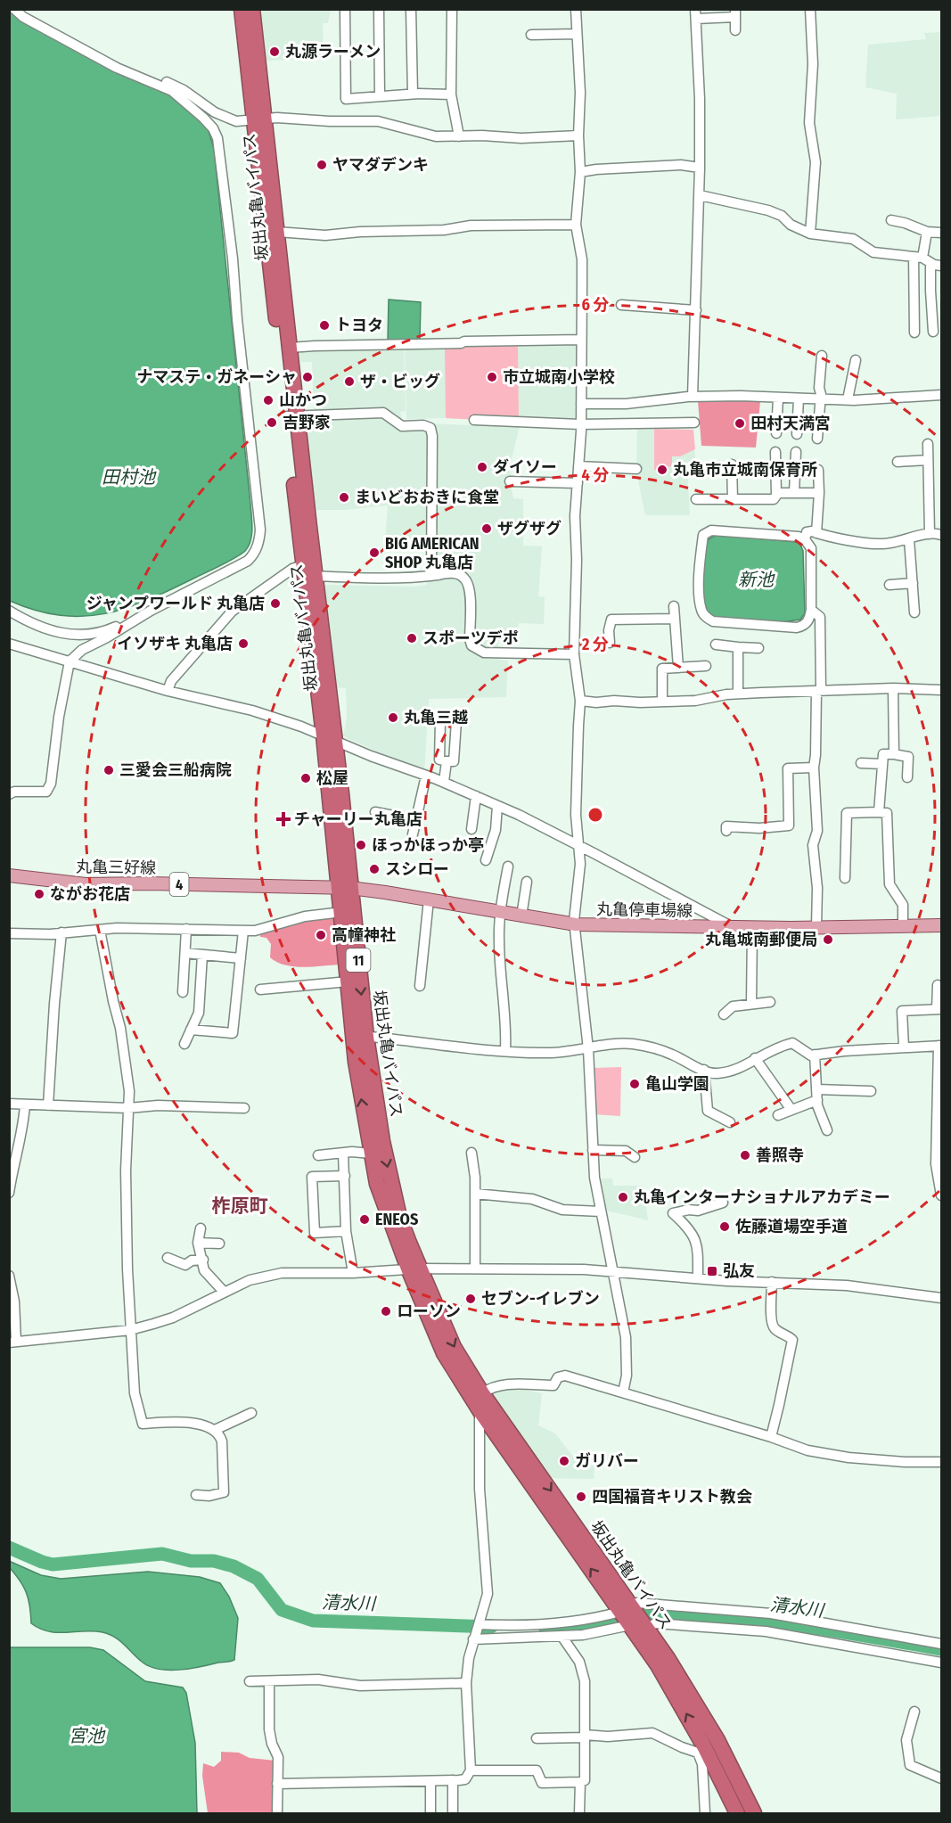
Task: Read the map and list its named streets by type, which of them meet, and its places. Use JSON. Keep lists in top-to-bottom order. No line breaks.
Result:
{"streets":{"highway":["坂出丸亀バイパス","11"],"main road":["丸亀三好線","4","丸亀停車場線"]},"crossings":[["坂出丸亀バイパス","丸亀三好線"],["坂出丸亀バイパス","丸亀停車場線"],["丸亀三好線","丸亀停車場線"]],"districts":["柞原町"],"water":["田村池","新池","清水川","宮池"],"places":{"other":["丸源ラーメン","ヤマダデンキ","トヨタ","ナマステ・ガネーシャ","市立城南小学校","ザ・ビッグ","山かつ","吉野家","田村天満宮","ダイソー","丸亀市立城南保育所","まいどおおきに食堂","ザグザグ","BIG AMERICAN SHOP 丸亀店","ジャンプワールド 丸亀店","スポーツデポ","イソザキ 丸亀店","丸亀三越","三愛会三船病院","松屋","ほっかほっか亭","スシロー","ながお花店","高幢神社","丸亀城南郵便局","亀山学園","善照寺","丸亀インターナショナルアカデミー","ENEOS","佐藤道場空手道","セブン-イレブン","ローソン","ガリバー","四国福音キリスト教会"],"health":["チャーリー丸亀店"],"transit":["弘友"]},"rings":["6 分","4 分","2 分"]}
